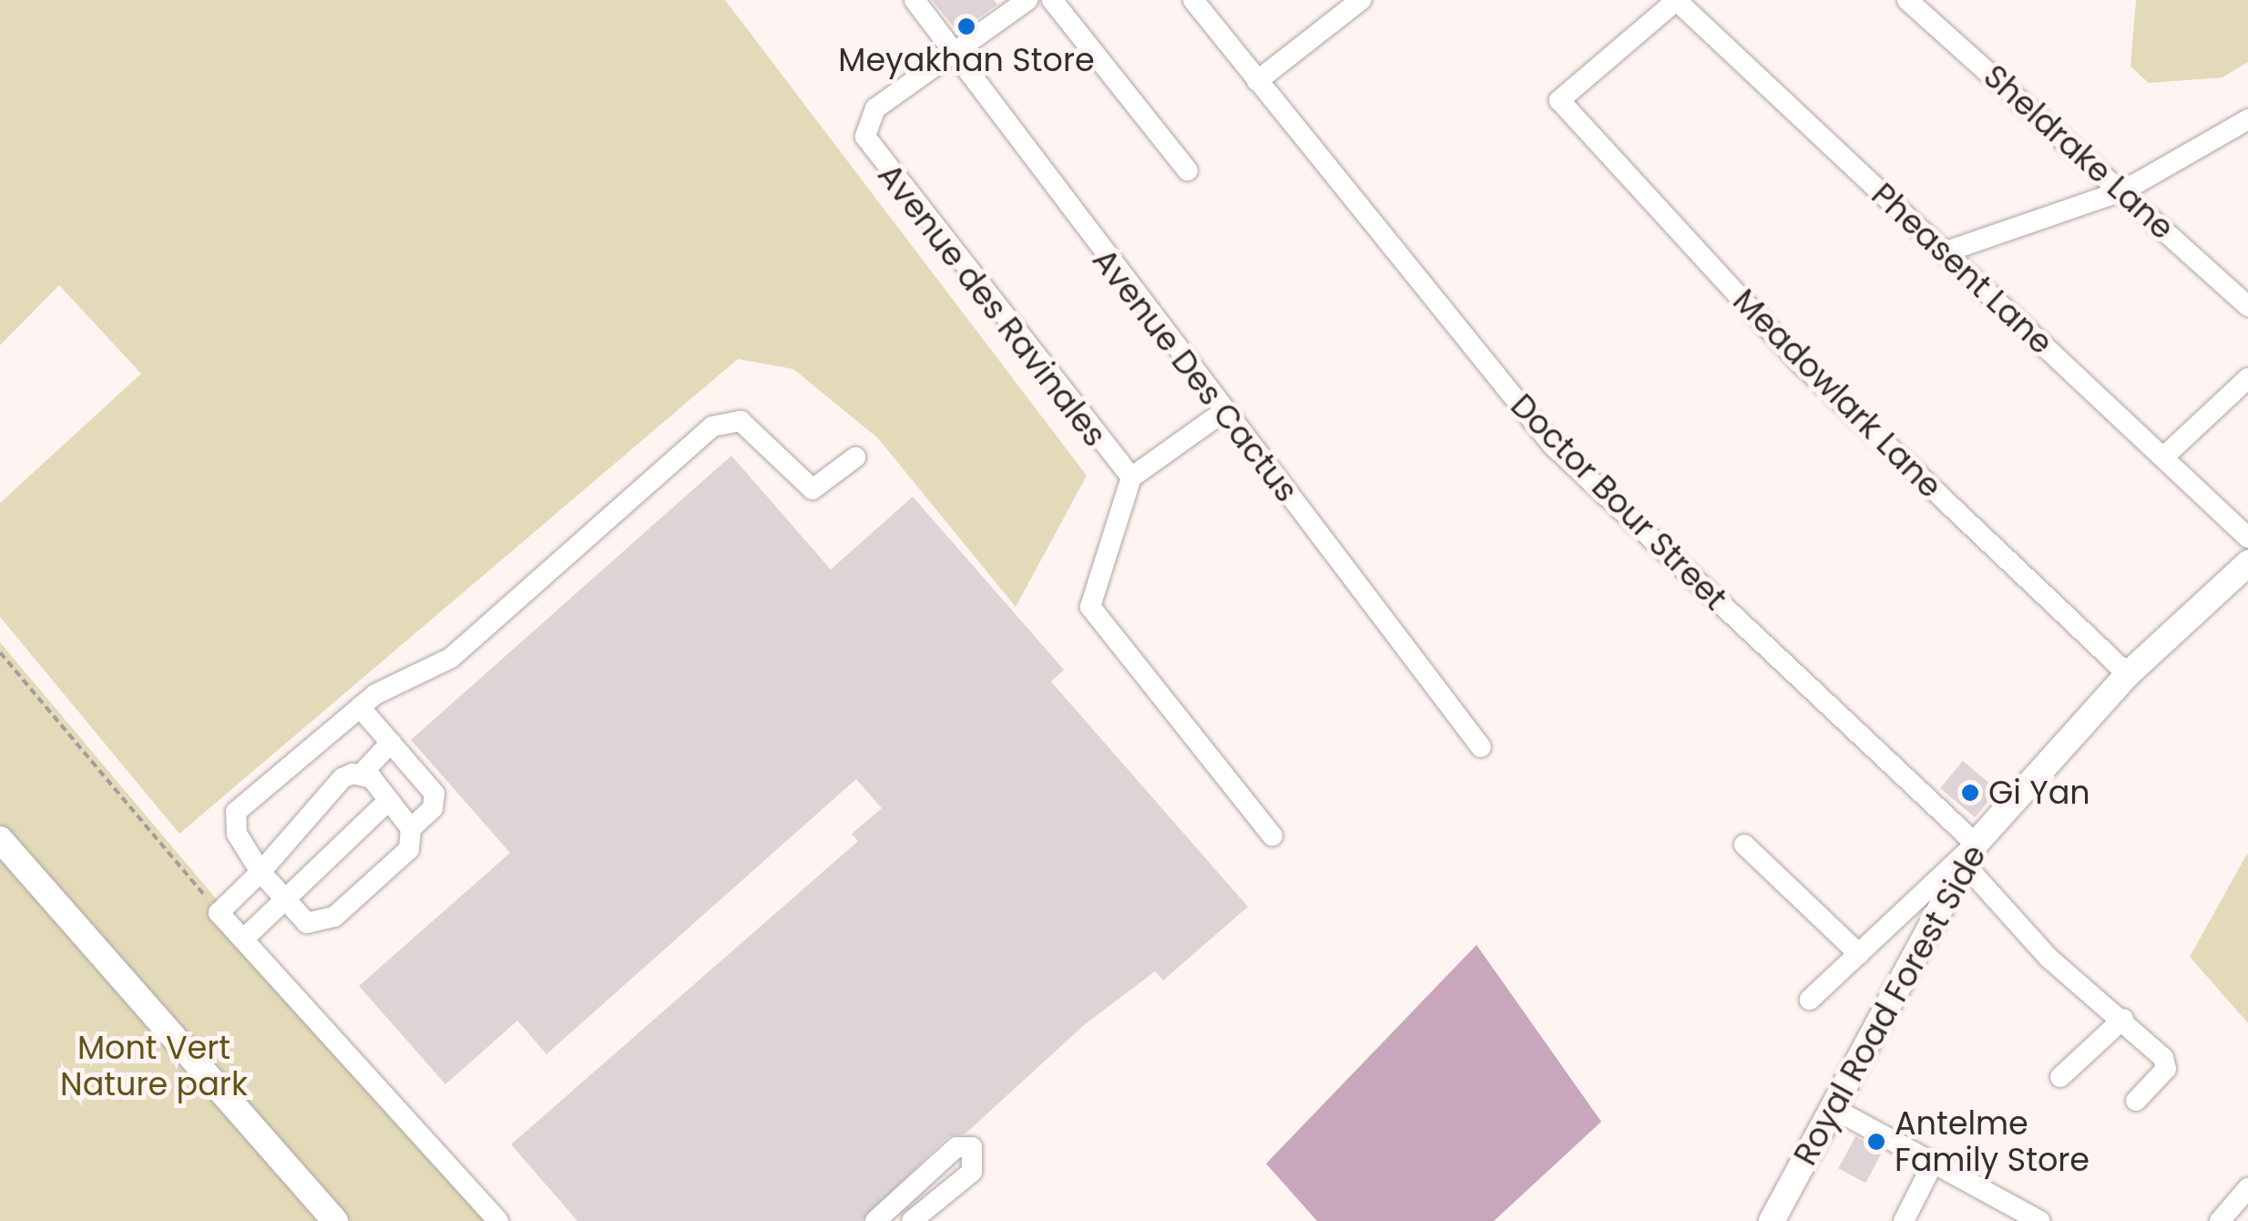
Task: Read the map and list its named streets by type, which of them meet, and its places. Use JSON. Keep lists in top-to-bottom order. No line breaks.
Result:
{"streets":{"main road":["Royal Road Forest Side"],"street":["Sheldrake Lane","Pheasent Lane","Avenue des Ravinales","Avenue Des Cactus","Meadowlark Lane","Doctor Bour Street"]},"crossings":[["Pheasent Lane","Meadowlark Lane"],["Avenue des Ravinales","Avenue Des Cactus"],["Meadowlark Lane","Royal Road Forest Side"],["Doctor Bour Street","Royal Road Forest Side"]],"parks":["Mont Vert Nature park"],"places":["Meyakhan Store","Gi Yan","Antelme Family Store"]}
